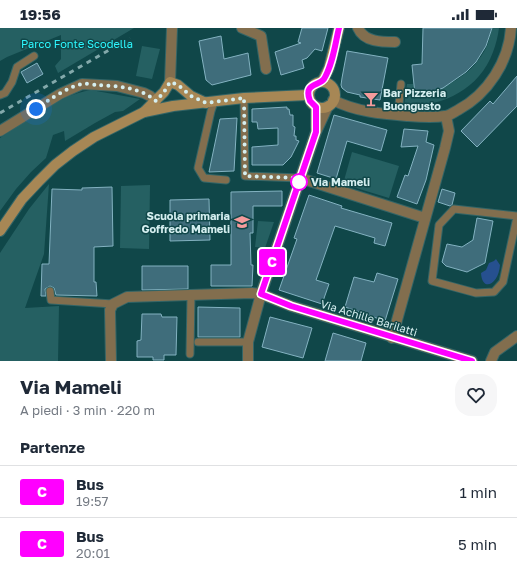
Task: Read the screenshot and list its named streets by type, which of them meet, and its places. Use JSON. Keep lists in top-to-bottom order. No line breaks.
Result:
{"streets":{"street":["Via Achille Barilatti"]},"parks":["Parco Fonte Scodella"],"places":{"bar":["Bar Pizzeria Buongusto"],"other":["Via Mameli"],"school or university":["Scuola primaria Goffredo Mameli"]},"lines":["bus line C"],"page":{"status":"19:56","on_map":"C","heading":[["Via Mameli","A piedi · 3 min · 220 m"],"Partenze"],"list":[{"mark":"C","name":"Bus","note":"19:57","value":"1 min"},{"mark":"C","name":"Bus","note":"20:01","value":"5 min"}]}}
